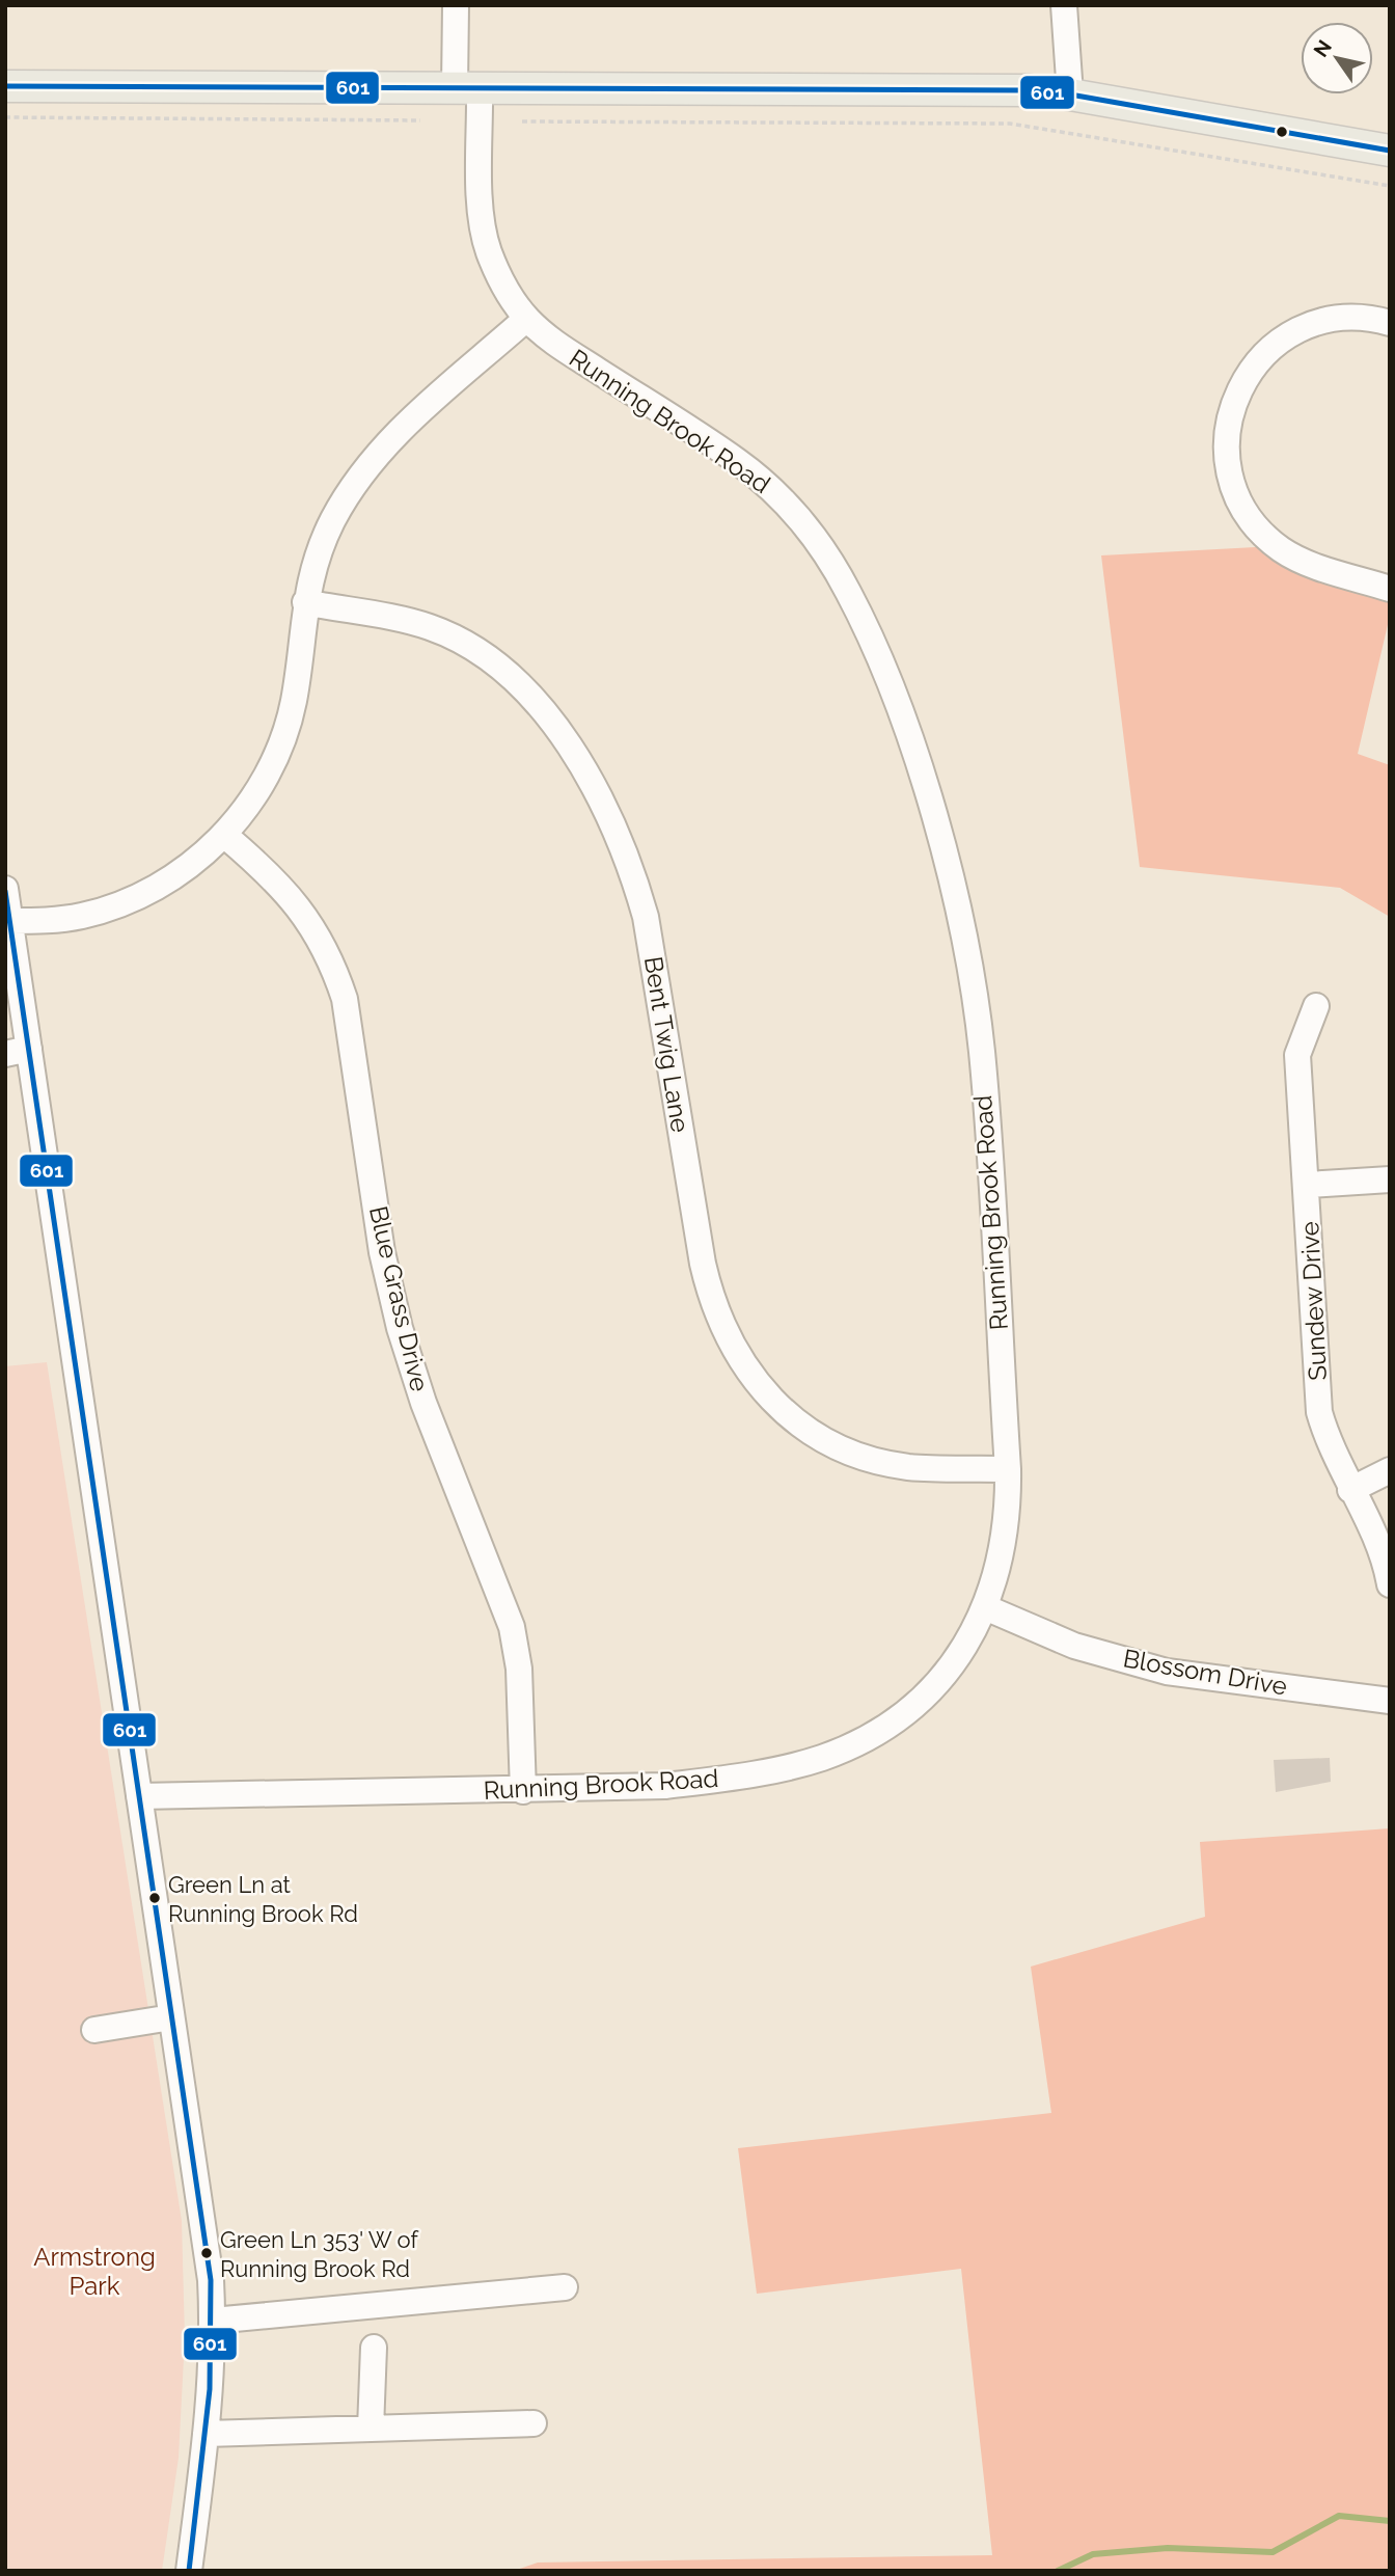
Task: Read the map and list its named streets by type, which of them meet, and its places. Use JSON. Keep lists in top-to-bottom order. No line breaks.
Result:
{"streets":{"street":["Running Brook Road","Bent Twig Lane","Blue Grass Drive","Sundew Drive","Blossom Drive"]},"crossings":[["Running Brook Road","Bent Twig Lane"],["Running Brook Road","Blue Grass Drive"],["Running Brook Road","Blossom Drive"]],"parks":["Armstrong Park"],"places":["Green Ln at Running Brook Rd","Green Ln 353' W of Running Brook Rd"],"lines":["transit line 601"],"north":"top left"}
